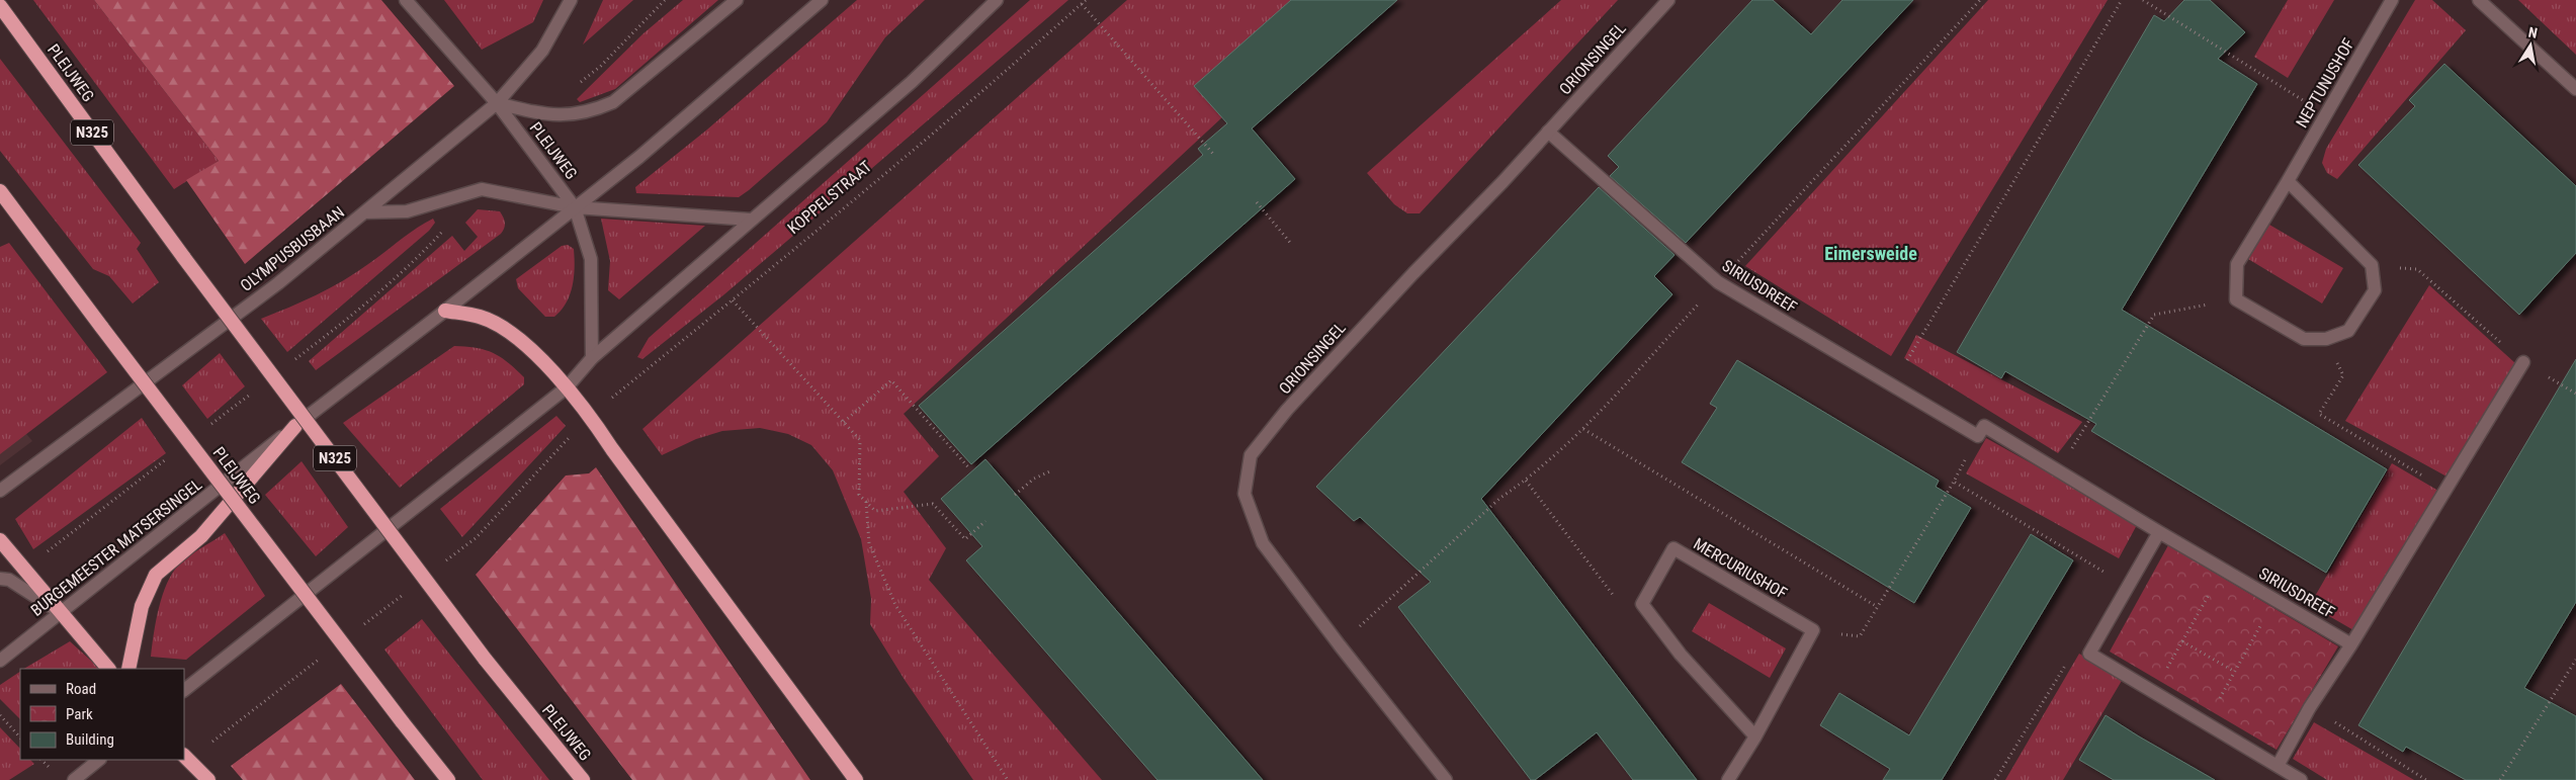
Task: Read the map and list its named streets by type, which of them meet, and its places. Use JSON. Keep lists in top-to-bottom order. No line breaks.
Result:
{"streets":{"highway":["PLEIJWEG","N325"],"street":["ORIONSINGEL","NEPTUNUSHOF","KOPPELSTRAAT","OLYMPUSBUSBAAN","SIRIUSDREEF","BURGEMEESTER MATSERSINGEL","MERCURIUSHOF"]},"crossings":[["ORIONSINGEL","SIRIUSDREEF"],["PLEIJWEG","KOPPELSTRAAT"],["PLEIJWEG","OLYMPUSBUSBAAN"]],"districts":["Eimersweide"],"legend":["Road","Park","Building"],"north":"top"}
